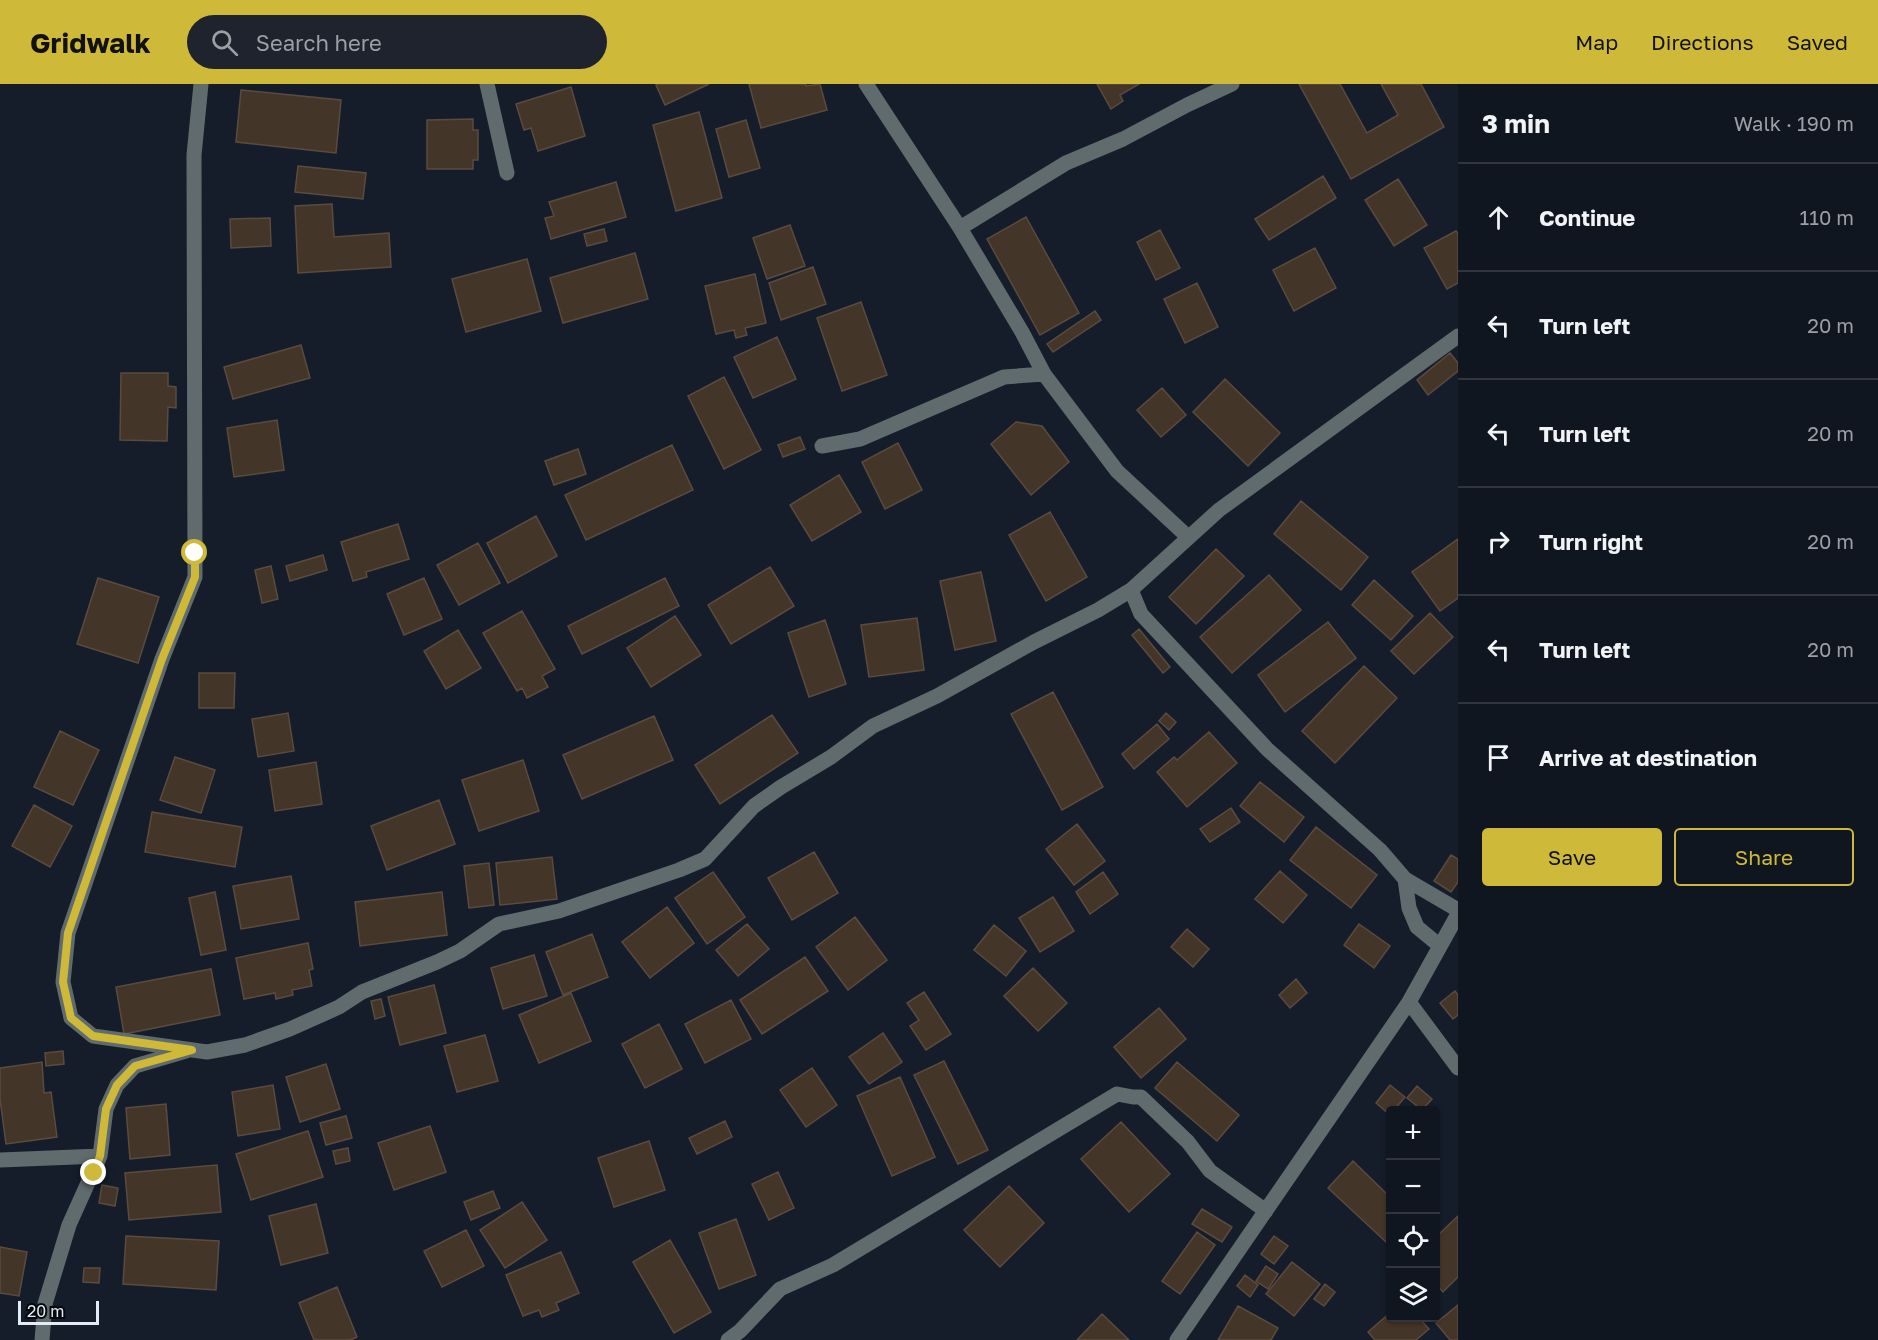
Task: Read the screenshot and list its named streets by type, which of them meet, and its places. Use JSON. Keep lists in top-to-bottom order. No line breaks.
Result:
{"scale_bar":"20 m","page":{"header":"Gridwalk","search":"Search here","nav":["Map","Directions","Saved"],"heading":["3 min","Walk · 190 m"],"list":[["Continue","110 m"],["Turn left","20 m"],["Turn left","20 m"],["Turn right","20 m"],["Turn left","20 m"],"Arrive at destination"],"buttons":["Save","Share"],"map_buttons":["+","−"],"scale":"20 m"}}
